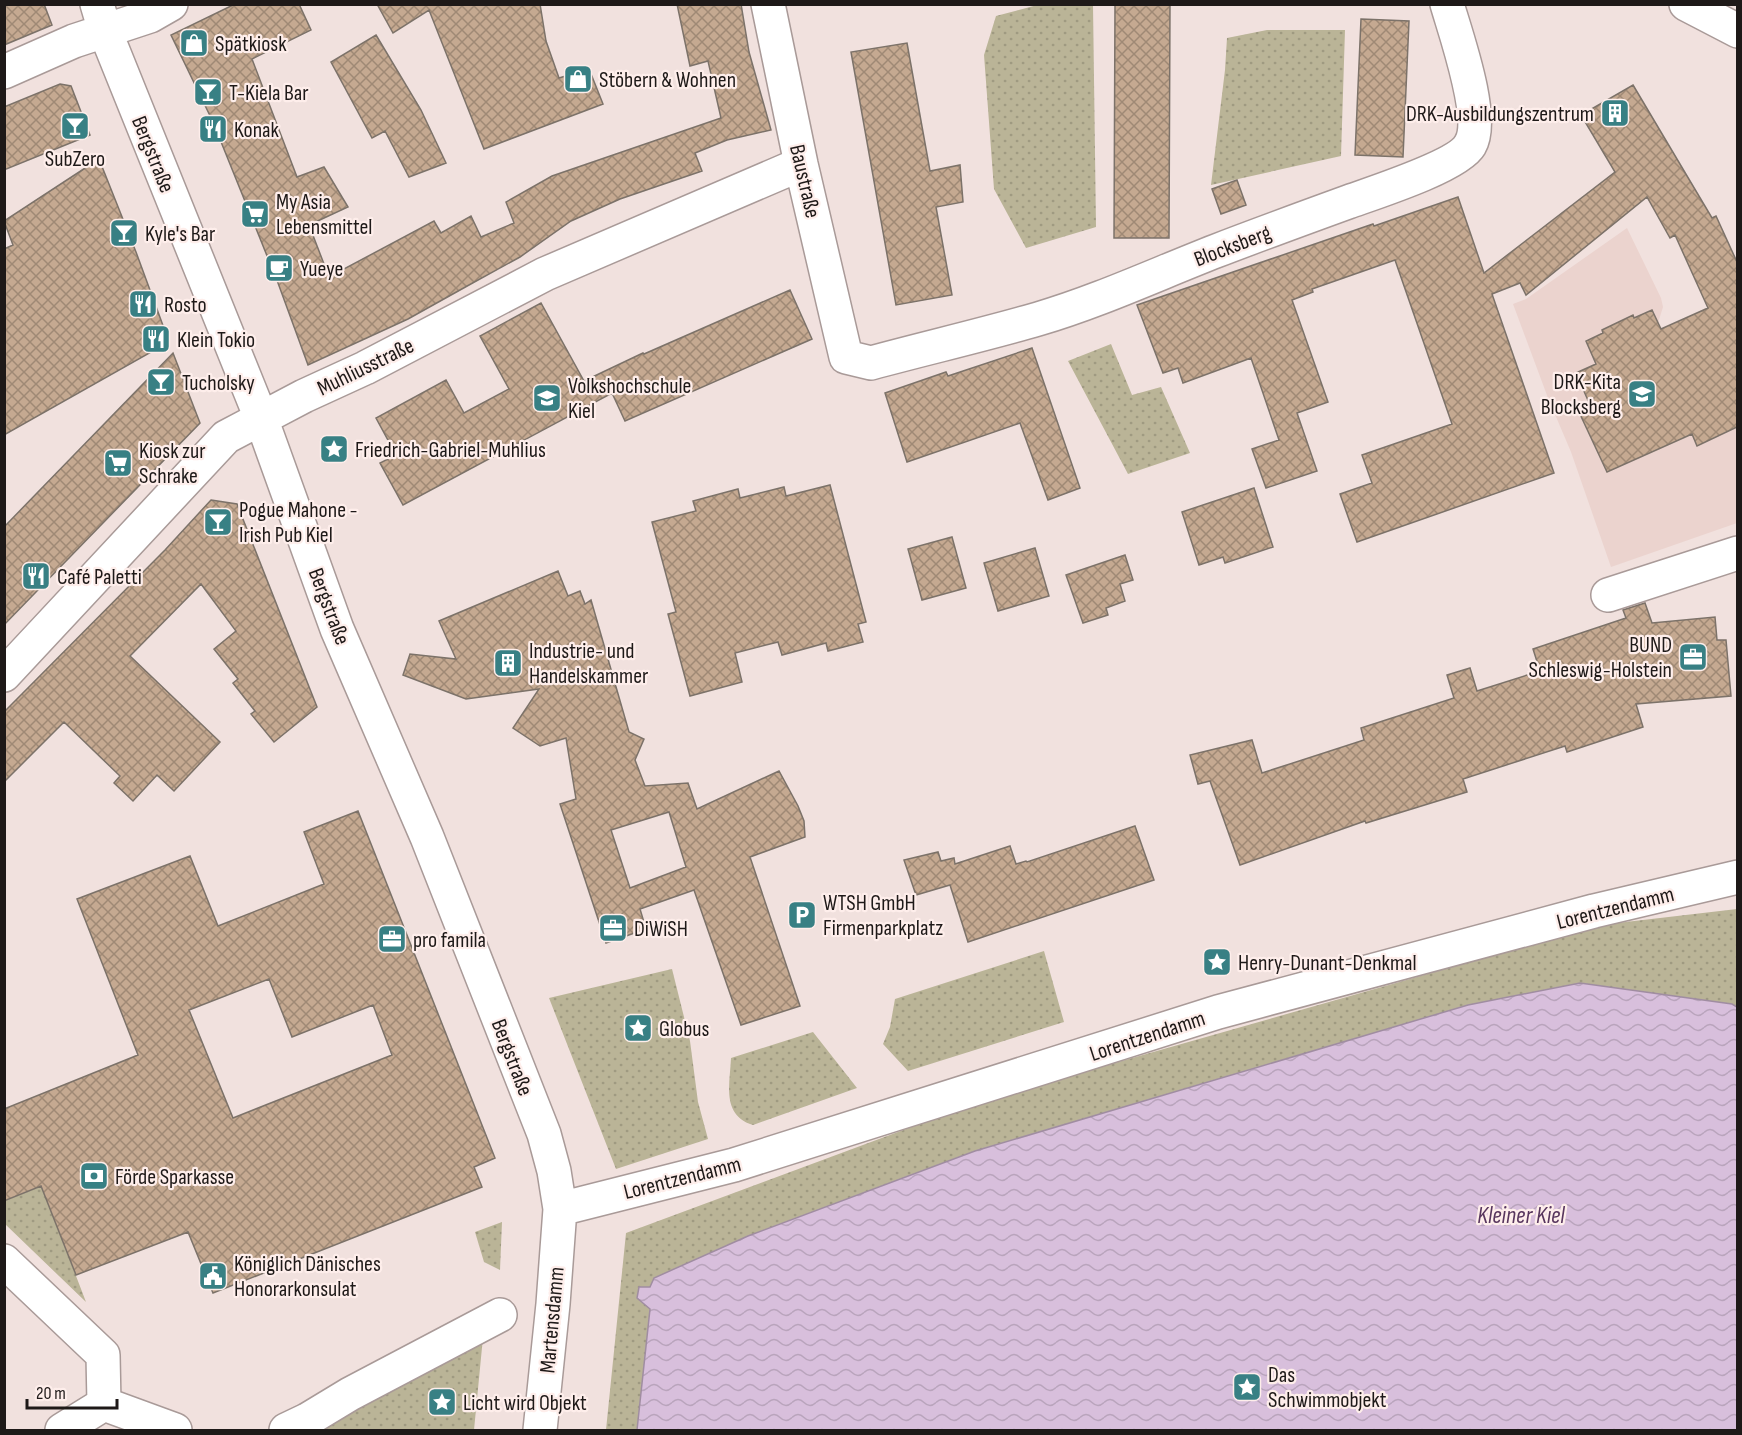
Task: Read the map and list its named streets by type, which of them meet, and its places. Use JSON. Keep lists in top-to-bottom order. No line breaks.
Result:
{"streets":{"street":["Bergstraße","Baustraße","Blocksberg","Muhliusstraße","Lorentzendamm","Martensdamm"]},"crossings":[["Bergstraße","Muhliusstraße"],["Bergstraße","Lorentzendamm"],["Bergstraße","Martensdamm"],["Baustraße","Blocksberg"],["Baustraße","Muhliusstraße"],["Lorentzendamm","Martensdamm"]],"water":["Kleiner Kiel"],"places":{"shop":["Spätkiosk","Stöbern & Wohnen"],"bar":["T-Kiela Bar","SubZero","Kyle's Bar","Tucholsky","Pogue Mahone - Irish Pub Kiel"],"building":["DRK-Ausbildungszentrum","Industrie- und Handelskammer"],"restaurant":["Konak","Rosto","Klein Tokio","Café Paletti"],"supermarket":["My Asia Lebensmittel","Kiosk zur Schrake"],"cafe":["Yueye"],"school or university":["DRK-Kita Blocksberg","Volkshochschule Kiel"],"place":["Friedrich-Gabriel-Muhlius","Henry-Dunant-Denkmal","Globus","Das Schwimmobjekt","Licht wird Objekt"],"office":["BUND Schleswig-Holstein","DiWiSH","pro famila"],"parking":["WTSH GmbH Firmenparkplatz"],"bank":["Förde Sparkasse"],"public building":["Königlich Dänisches Honorarkonsulat"]},"scale_bar":"20 m"}
